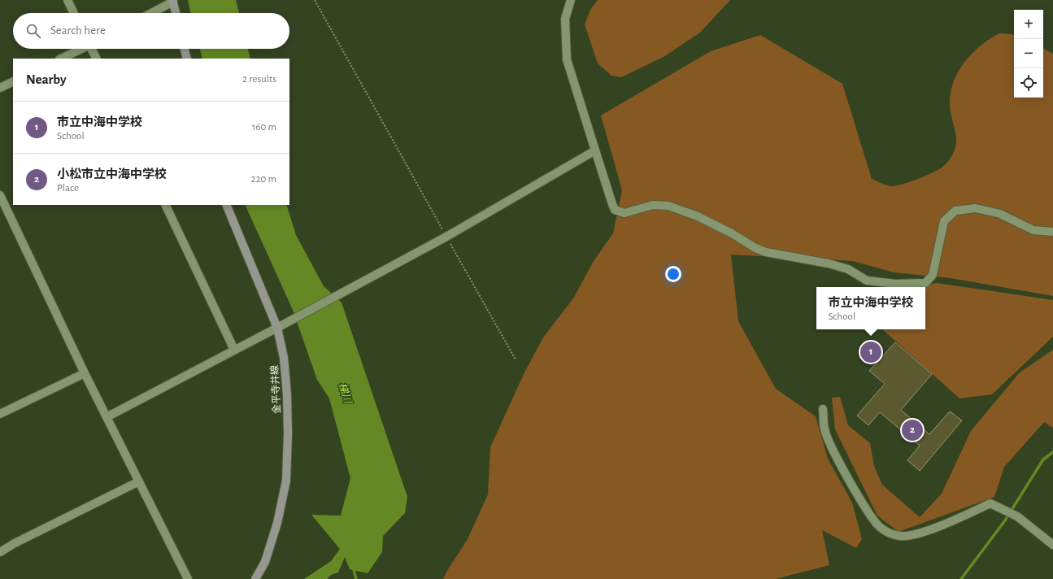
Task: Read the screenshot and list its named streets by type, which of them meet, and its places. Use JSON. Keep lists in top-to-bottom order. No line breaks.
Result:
{"streets":{"main road":["金平寺井線"]},"water":["梯川"],"page":{"map_buttons":["+","−"],"search":"Search here","heading":["Nearby","2 results"],"list":[{"mark":"1","name":"市立中海中学校","note":"School","value":"160 m"},{"mark":"2","name":"小松市立中海中学校","note":"Place","value":"220 m"}],"popup":["市立中海中学校","School"],"pins":["1","2"]}}
